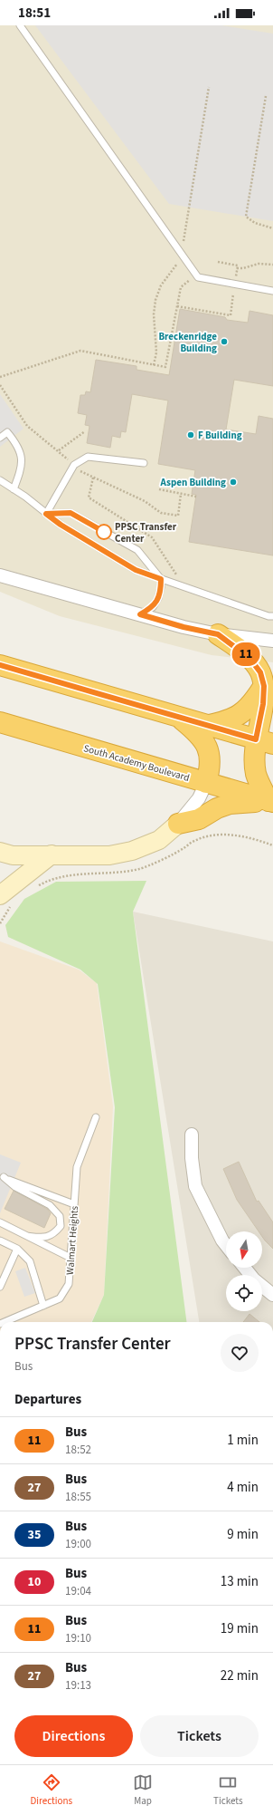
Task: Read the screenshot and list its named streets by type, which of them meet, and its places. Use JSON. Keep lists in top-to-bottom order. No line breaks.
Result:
{"streets":{"highway":["South Academy Boulevard"],"lane":["Walmart Heights"]},"places":["Breckenridge Building","F Building","Aspen Building","PPSC Transfer Center"],"lines":["bus line 11"],"north":"bottom","page":{"status":"18:51","on_map":"11","heading":[["PPSC Transfer Center","Bus"],"Departures"],"list":[{"mark":"11","name":"Bus","note":"18:52","value":"1 min"},{"mark":"27","name":"Bus","note":"18:55","value":"4 min"},{"mark":"35","name":"Bus","note":"19:00","value":"9 min"},{"mark":"10","name":"Bus","note":"19:04","value":"13 min"},{"mark":"11","name":"Bus","note":"19:10","value":"19 min"},{"mark":"27","name":"Bus","note":"19:13","value":"22 min"}],"buttons":["Directions","Tickets"],"tabs":["Directions","Map","Tickets"]}}
